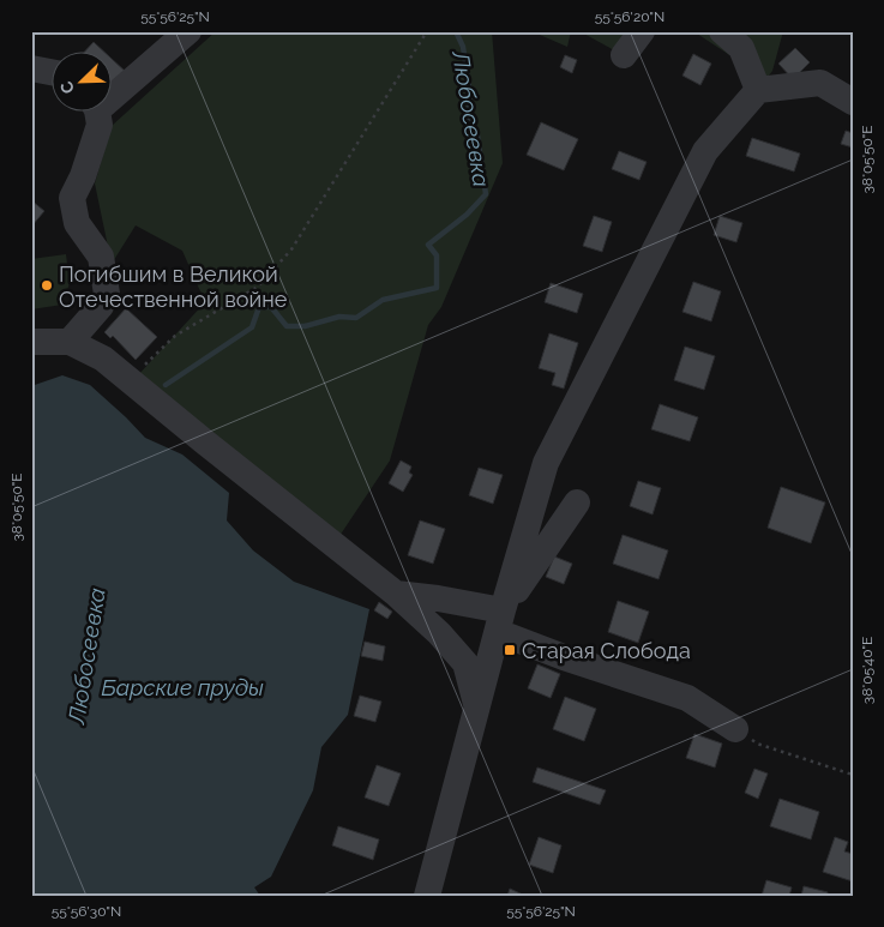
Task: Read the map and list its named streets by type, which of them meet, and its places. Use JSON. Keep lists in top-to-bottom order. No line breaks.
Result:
{"water":["Любосеевка","Барские пруды"],"places":{"other":["Погибшим в Великой Отечественной войне"],"transit":["Старая Слобода"]},"north":"bottom left","coordinates":["55°56'25\"N","55°56'20\"N","38°05'50\"E","38°05'40\"E","55°56'30\"N"]}
